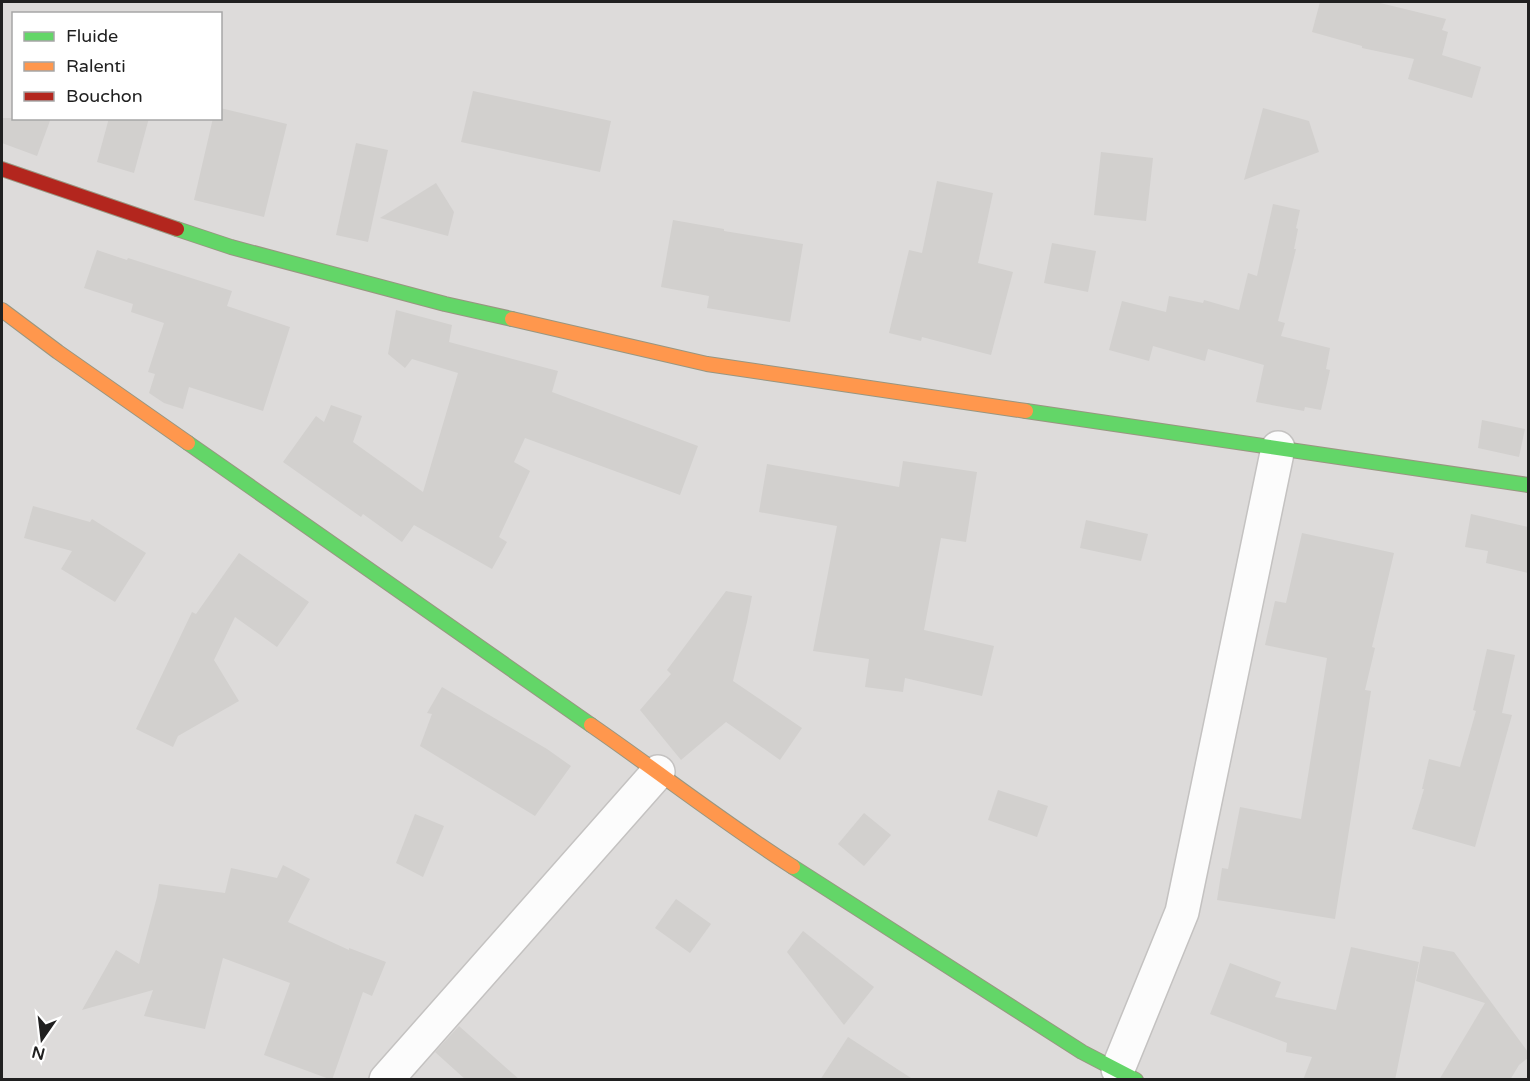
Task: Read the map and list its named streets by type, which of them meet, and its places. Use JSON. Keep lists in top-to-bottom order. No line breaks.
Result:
{"legend":["Fluide","Ralenti","Bouchon"],"north":"bottom"}
